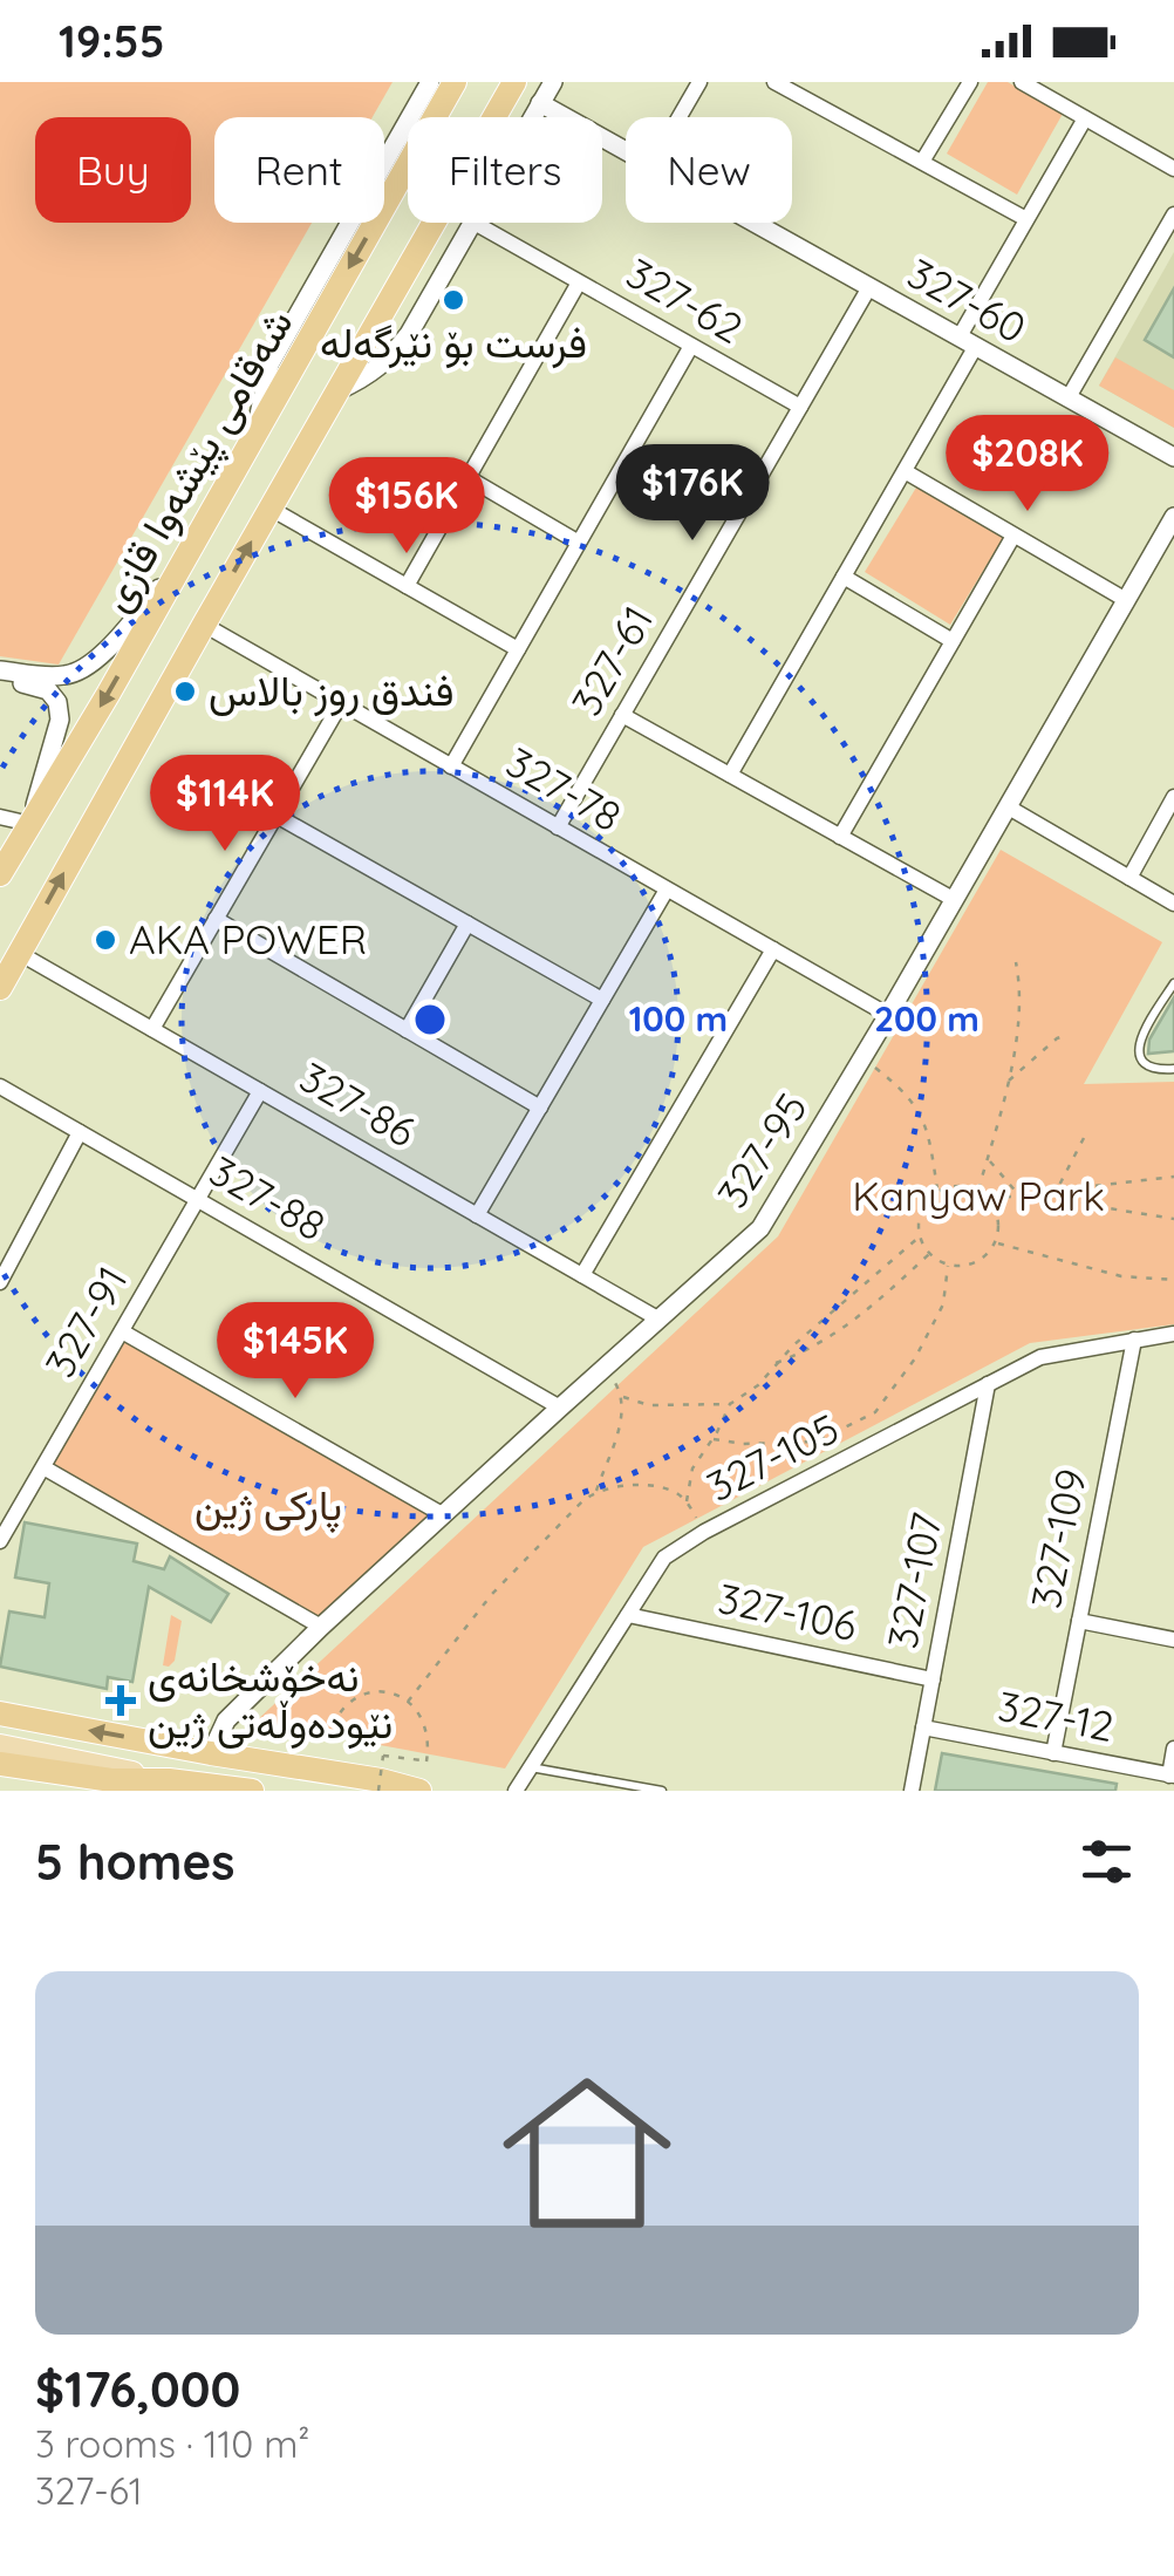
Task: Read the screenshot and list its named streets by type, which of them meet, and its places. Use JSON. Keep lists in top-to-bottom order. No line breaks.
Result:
{"streets":{"highway":["شەقامی پێشەوا قازی"],"street":["327-62","327-60","327-61","327-78","327-86","327-95","327-88","327-91","327-105","327-109","327-107","327-106","327-12"]},"crossings":[["327-62","327-61"],["327-60","327-61"],["327-61","327-78"],["327-78","327-95"],["327-86","327-95"],["327-86","327-91"],["327-95","327-88"],["327-88","327-91"],["327-105","327-109"],["327-105","327-107"],["327-105","327-106"],["327-109","327-12"],["327-107","327-106"],["327-107","327-12"]],"parks":["Kanyaw Park","پارکی ژین"],"places":{"other":["فرست بۆ نێرگەلە","فندق روز بالاس","AKA POWER"],"health":["نەخۆشخانەی نێودەوڵەتی ژین"]},"page":{"status":"19:55","chip":["Buy","Rent","Filters","New"],"price":["$208K","$176K","$156K","$114K","$145K"],"heading":"5 homes","list":[{"name":"$176,000","note":"3 rooms · 110 m² · 327-61"}]},"rings":["100 m","200 m"]}
